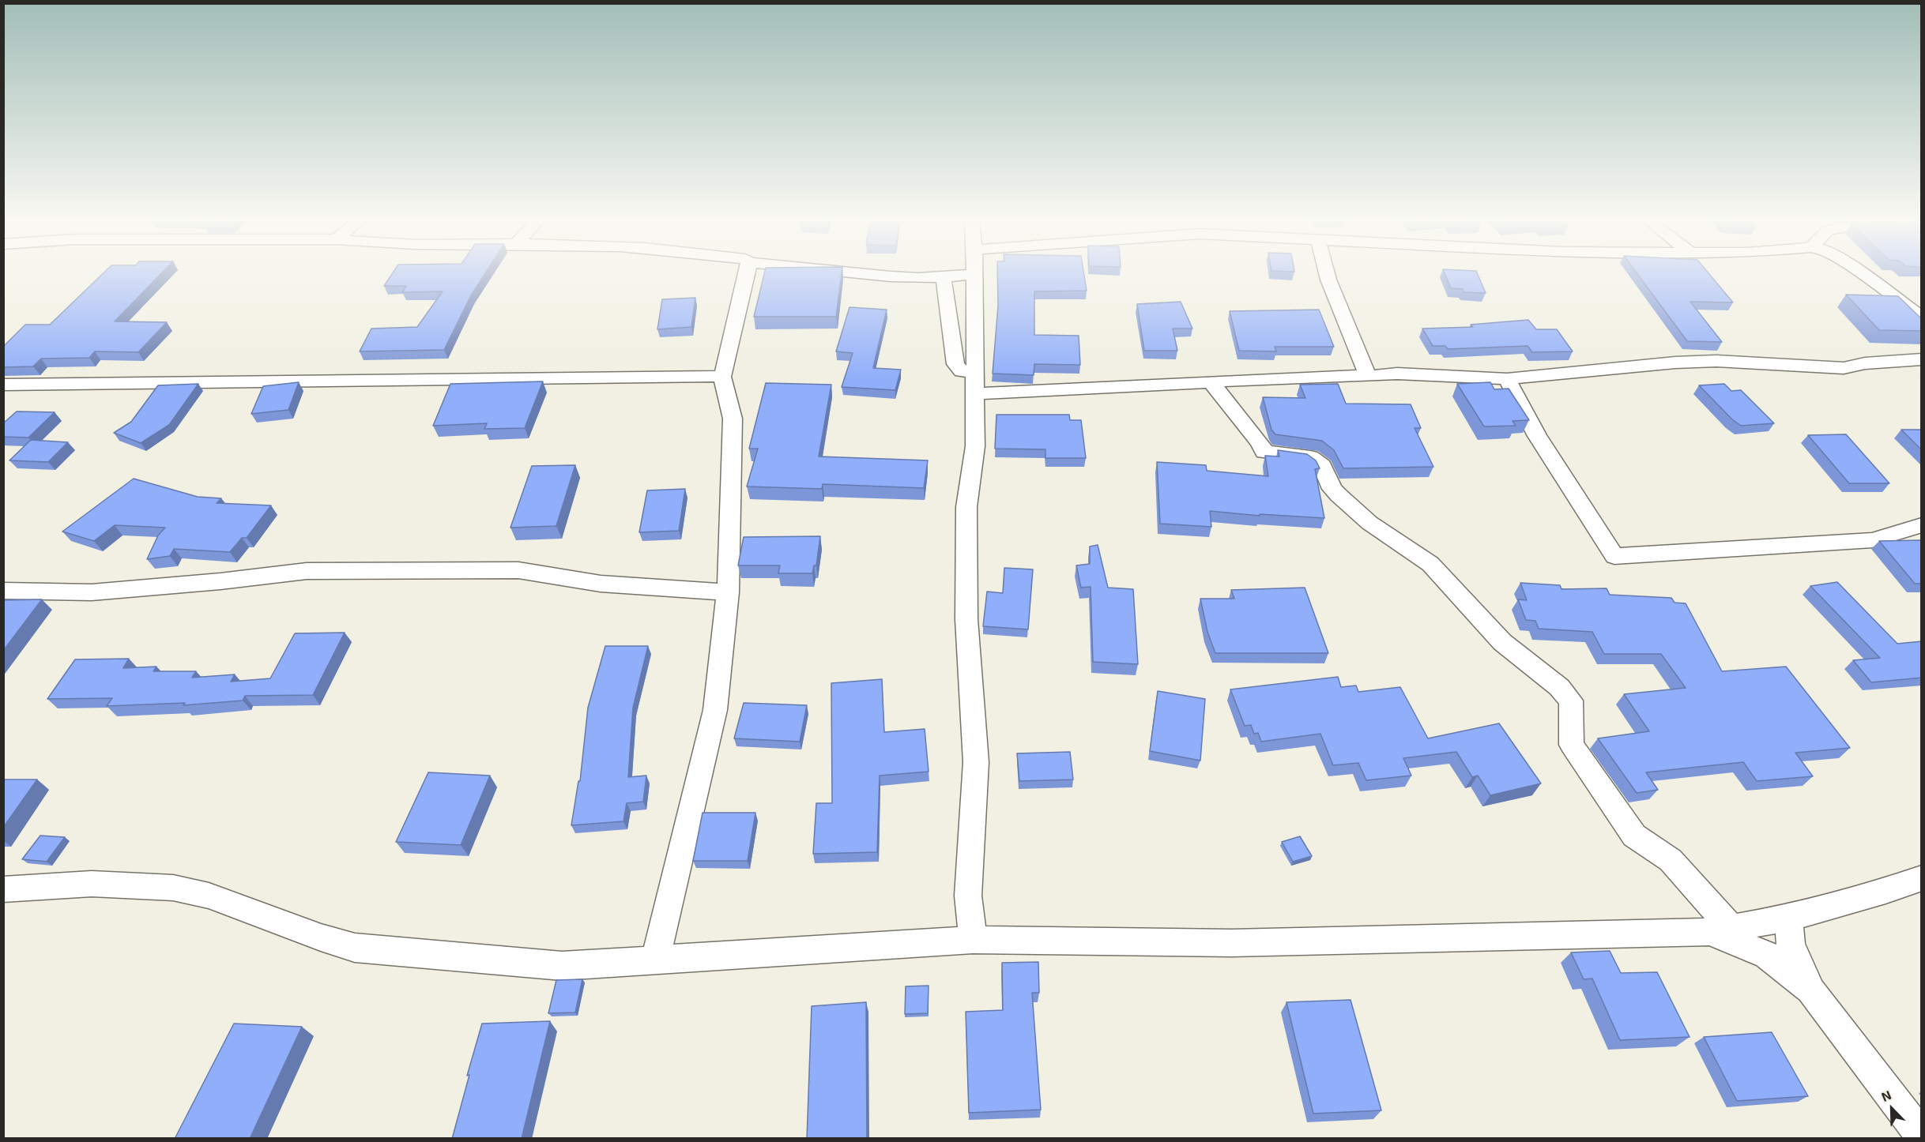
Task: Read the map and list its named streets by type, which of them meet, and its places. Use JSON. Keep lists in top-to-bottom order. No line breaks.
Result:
{"north":"top left"}
